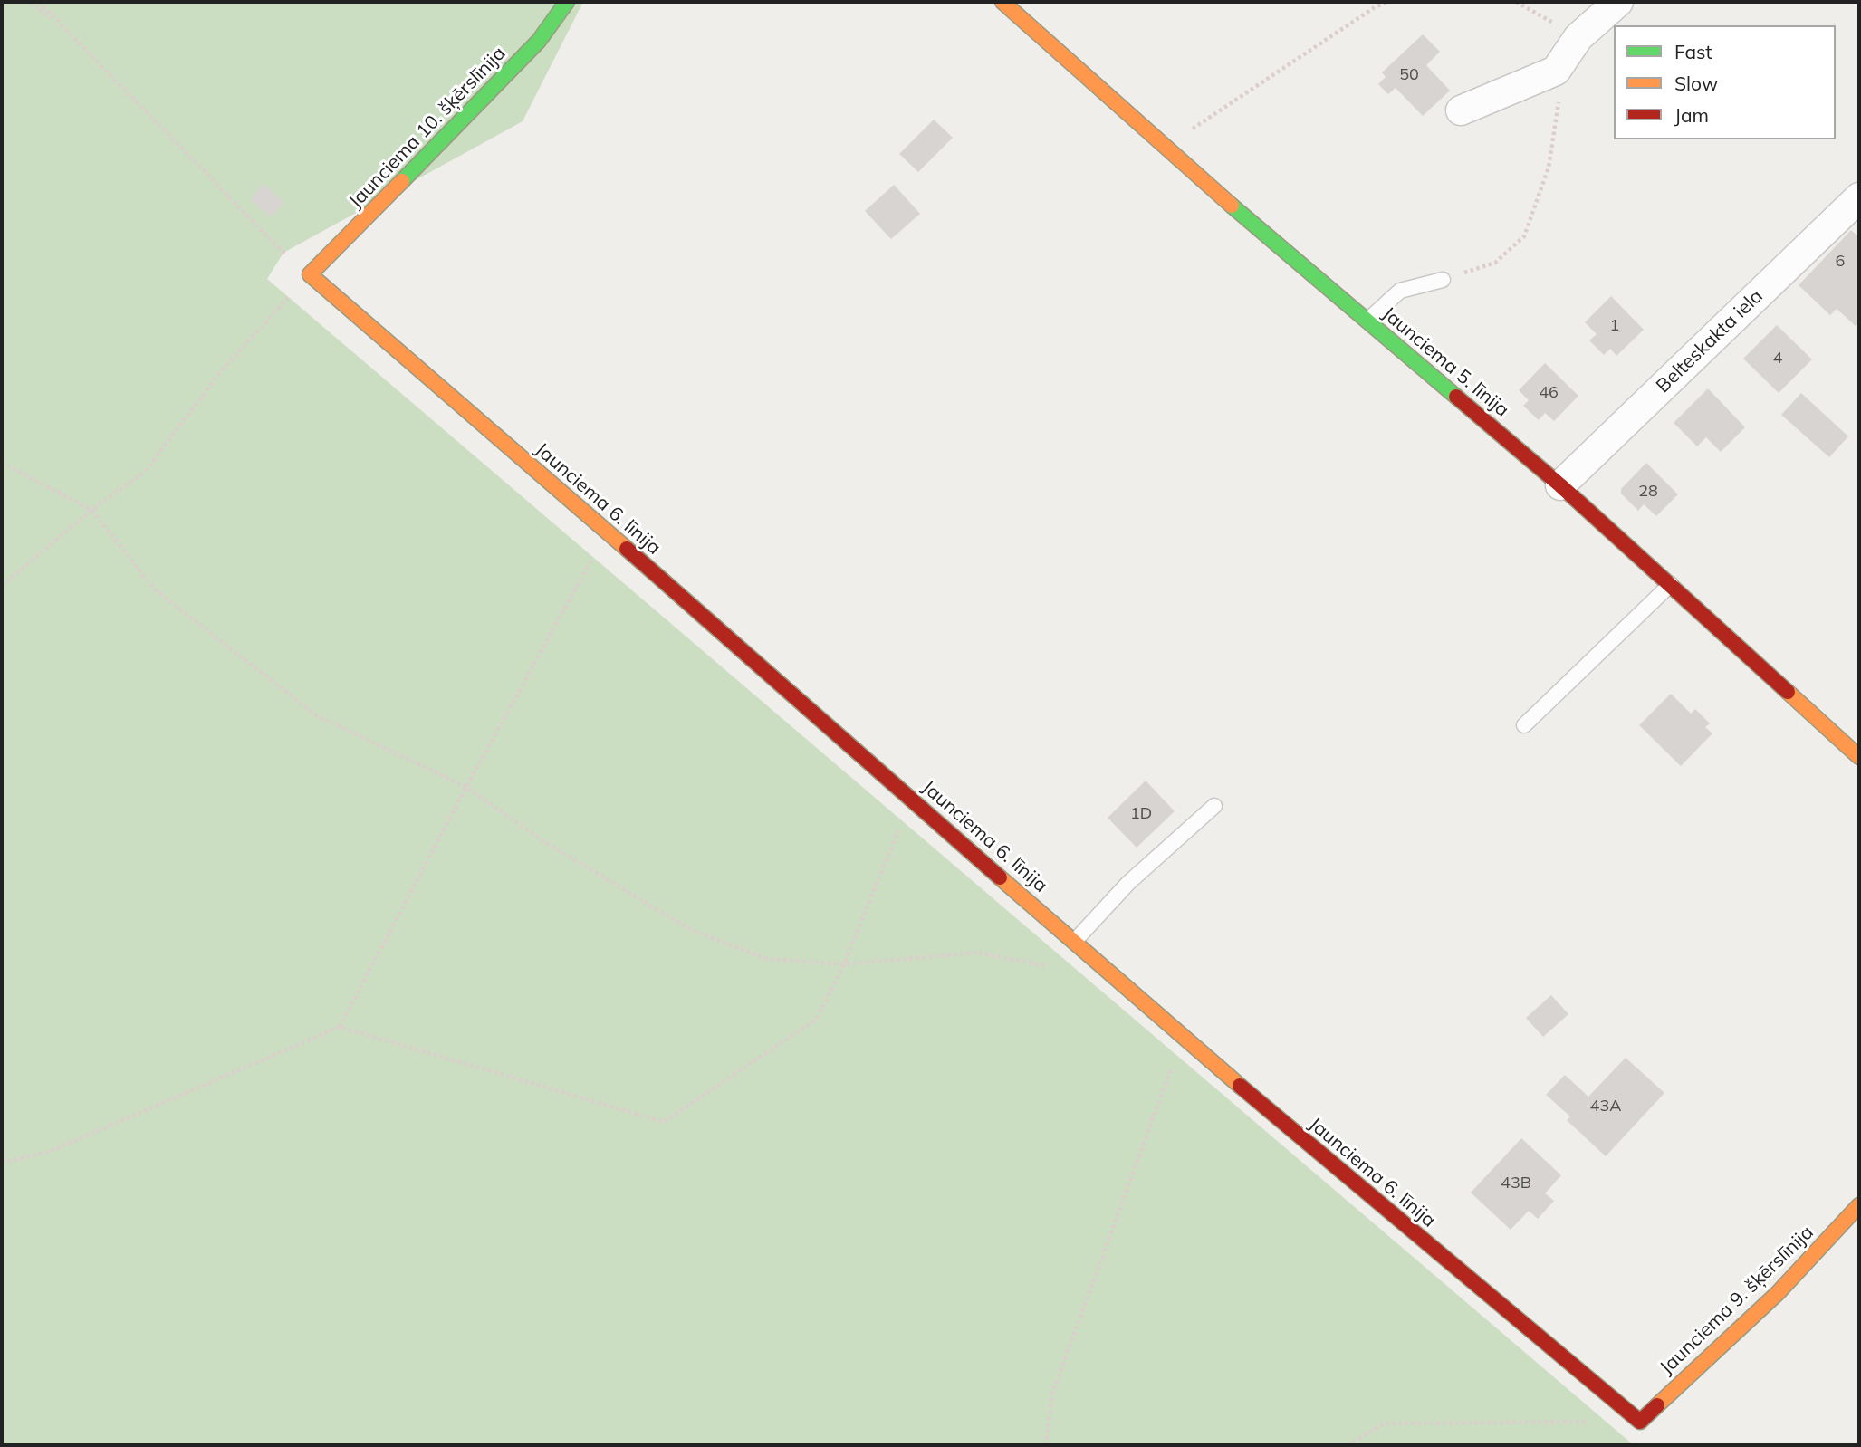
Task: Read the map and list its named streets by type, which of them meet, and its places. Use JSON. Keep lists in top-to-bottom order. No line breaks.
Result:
{"streets":{"street":["Jaunciema 10. šķērslīnija","Belteskakta iela","Jaunciema 5. līnija","Jaunciema 6. līnija","Jaunciema 9. šķērslīnija"]},"crossings":[["Jaunciema 10. šķērslīnija","Jaunciema 6. līnija"],["Belteskakta iela","Jaunciema 5. līnija"],["Jaunciema 6. līnija","Jaunciema 9. šķērslīnija"]],"house_numbers":["50","6","1","4","46","28","1D","43A","43B"],"legend":["Fast","Slow","Jam"]}
